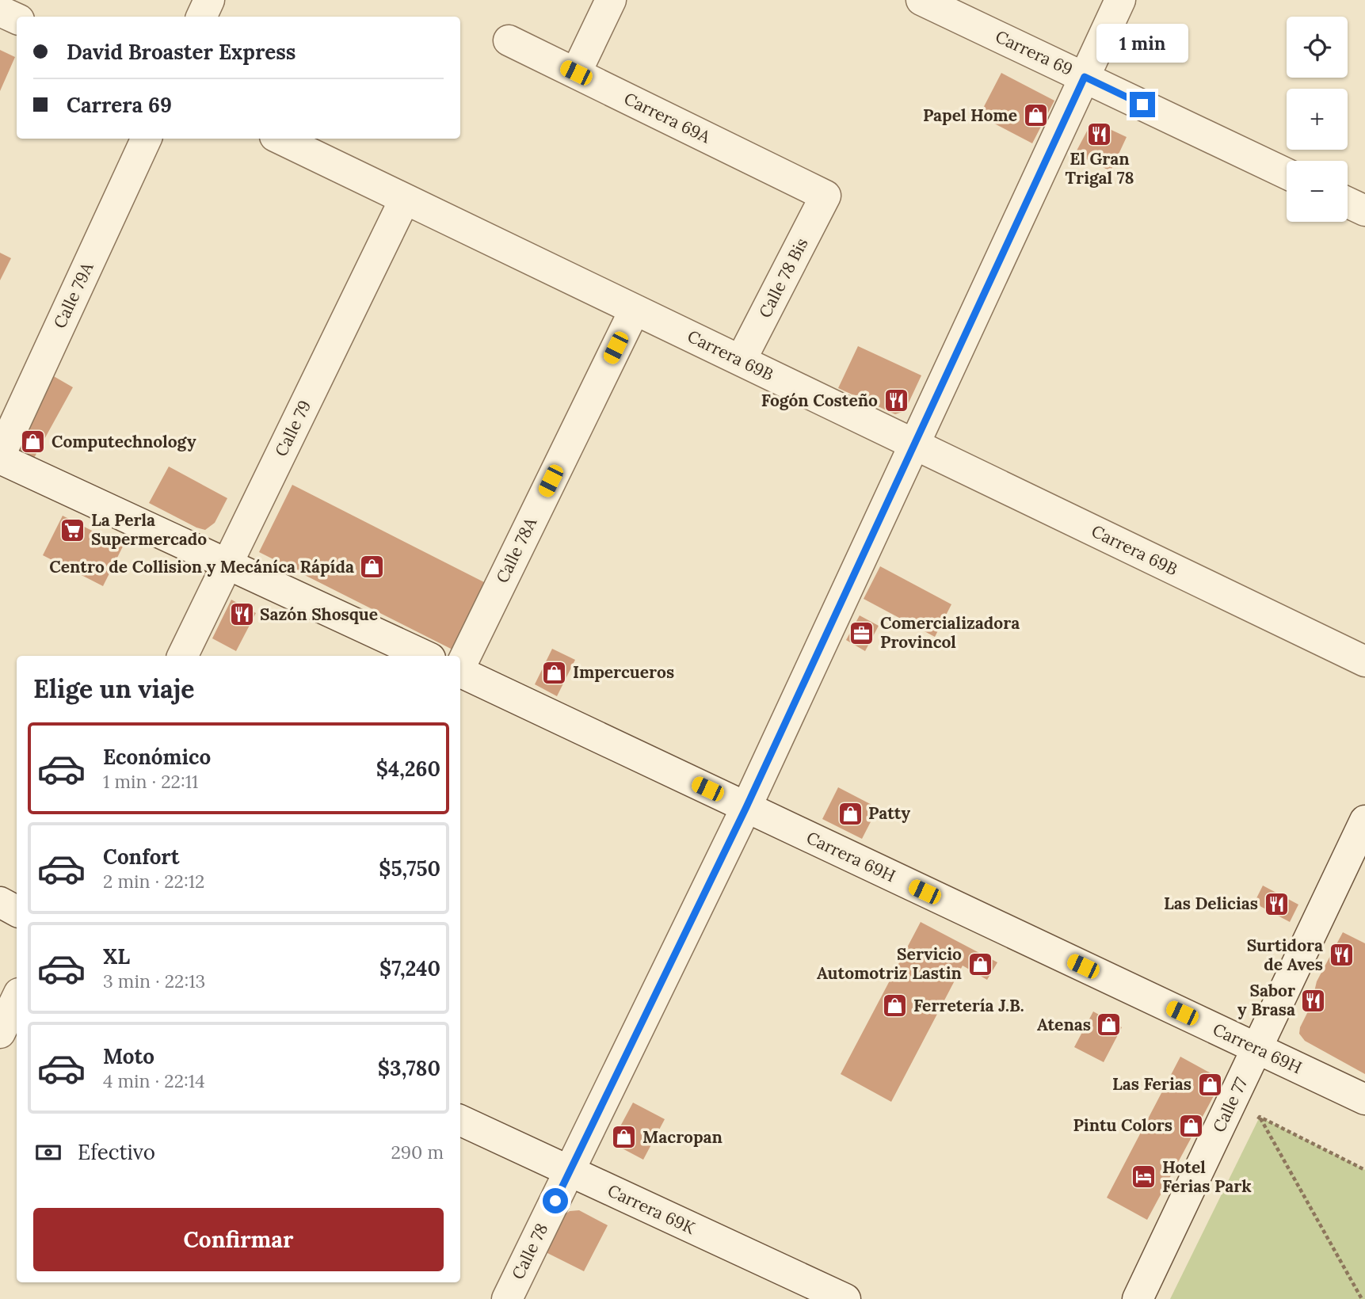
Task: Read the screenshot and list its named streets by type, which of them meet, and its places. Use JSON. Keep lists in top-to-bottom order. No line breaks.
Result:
{"streets":{"street":["Carrera 69","Carrera 69A","Calle 78 Bis","Calle 79A","Carrera 69B","Calle 79","Calle 78A","Carrera 69H","Calle 77","Carrera 69K","Calle 78"]},"crossings":[["Carrera 69","Calle 78"],["Carrera 69A","Calle 78 Bis"],["Calle 78 Bis","Carrera 69B"],["Carrera 69B","Calle 79"],["Carrera 69B","Calle 78A"],["Carrera 69B","Calle 78"],["Carrera 69H","Calle 77"],["Carrera 69H","Calle 78"],["Carrera 69K","Calle 78"]],"places":{"shop":["Papel Home","Computechnology","Centro de Collision y Mecáníca Rápída","Impercueros","Patty","Servicio Automotriz Lastin","Ferretería J.B.","Atenas","Las Ferias","Pintu Colors","Macropan"],"restaurant":["El Gran Trigal 78","Fogón Costeño","Sazón Shosque","Las Delicias","Surtidora de Aves","Sabor y Brasa"],"supermarket":["La Perla Supermercado"],"office":["Comercializadora Provincol"],"hotel":["Hotel Ferias Park"]},"page":{"map_buttons":["+","−"],"banner":["David Broaster Express","Carrera 69"],"bubble":"1 min","heading":"Elige un viaje","list":[{"name":"Económico","note":"1 min · 22:11","value":"$4,260"},{"name":"Confort","note":"2 min · 22:12","value":"$5,750"},{"name":"XL","note":"3 min · 22:13","value":"$7,240"},{"name":"Moto","note":"4 min · 22:14","value":"$3,780"}],"pay":["Efectivo","290 m"],"buttons":"Confirmar"}}
